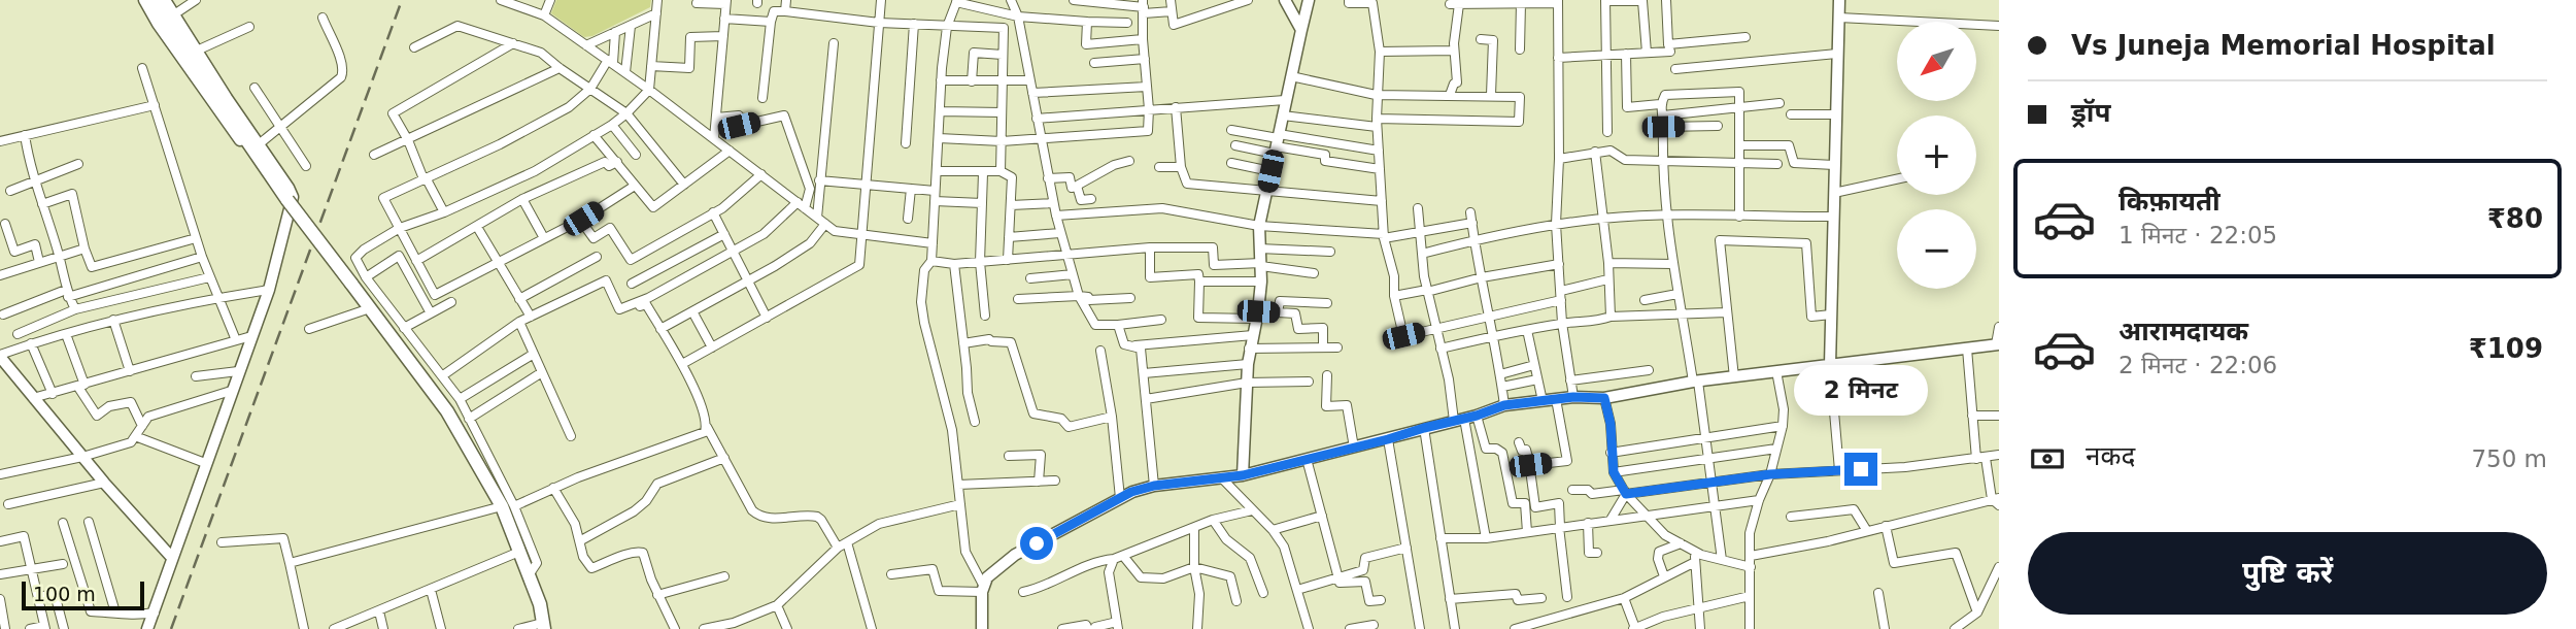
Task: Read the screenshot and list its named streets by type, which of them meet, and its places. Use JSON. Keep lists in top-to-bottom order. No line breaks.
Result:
{"scale_bar":"100 m","north":"bottom left","page":{"banner":["Vs Juneja Memorial Hospital","ड्रॉप"],"map_buttons":["+","−"],"list":[{"name":"किफ़ायती","note":"1 मिनट · 22:05","value":"₹80"},{"name":"आरामदायक","note":"2 मिनट · 22:06","value":"₹109"}],"bubble":"2 मिनट","pay":["नकद","750 m"],"buttons":"पुष्टि करें","scale":"100 m"}}
